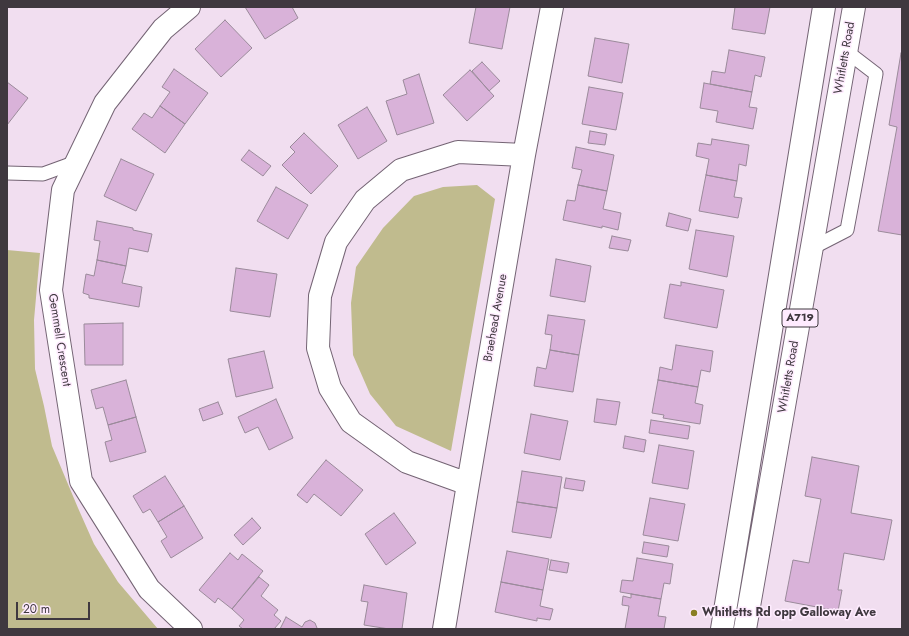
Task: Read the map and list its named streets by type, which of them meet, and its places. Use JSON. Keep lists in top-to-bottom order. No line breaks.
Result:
{"streets":{"street":["Whitletts Road","Braehead Avenue","A719","Gemmell Crescent"]},"places":["Whitletts Rd opp Galloway Ave"],"scale_bar":"20 m"}
